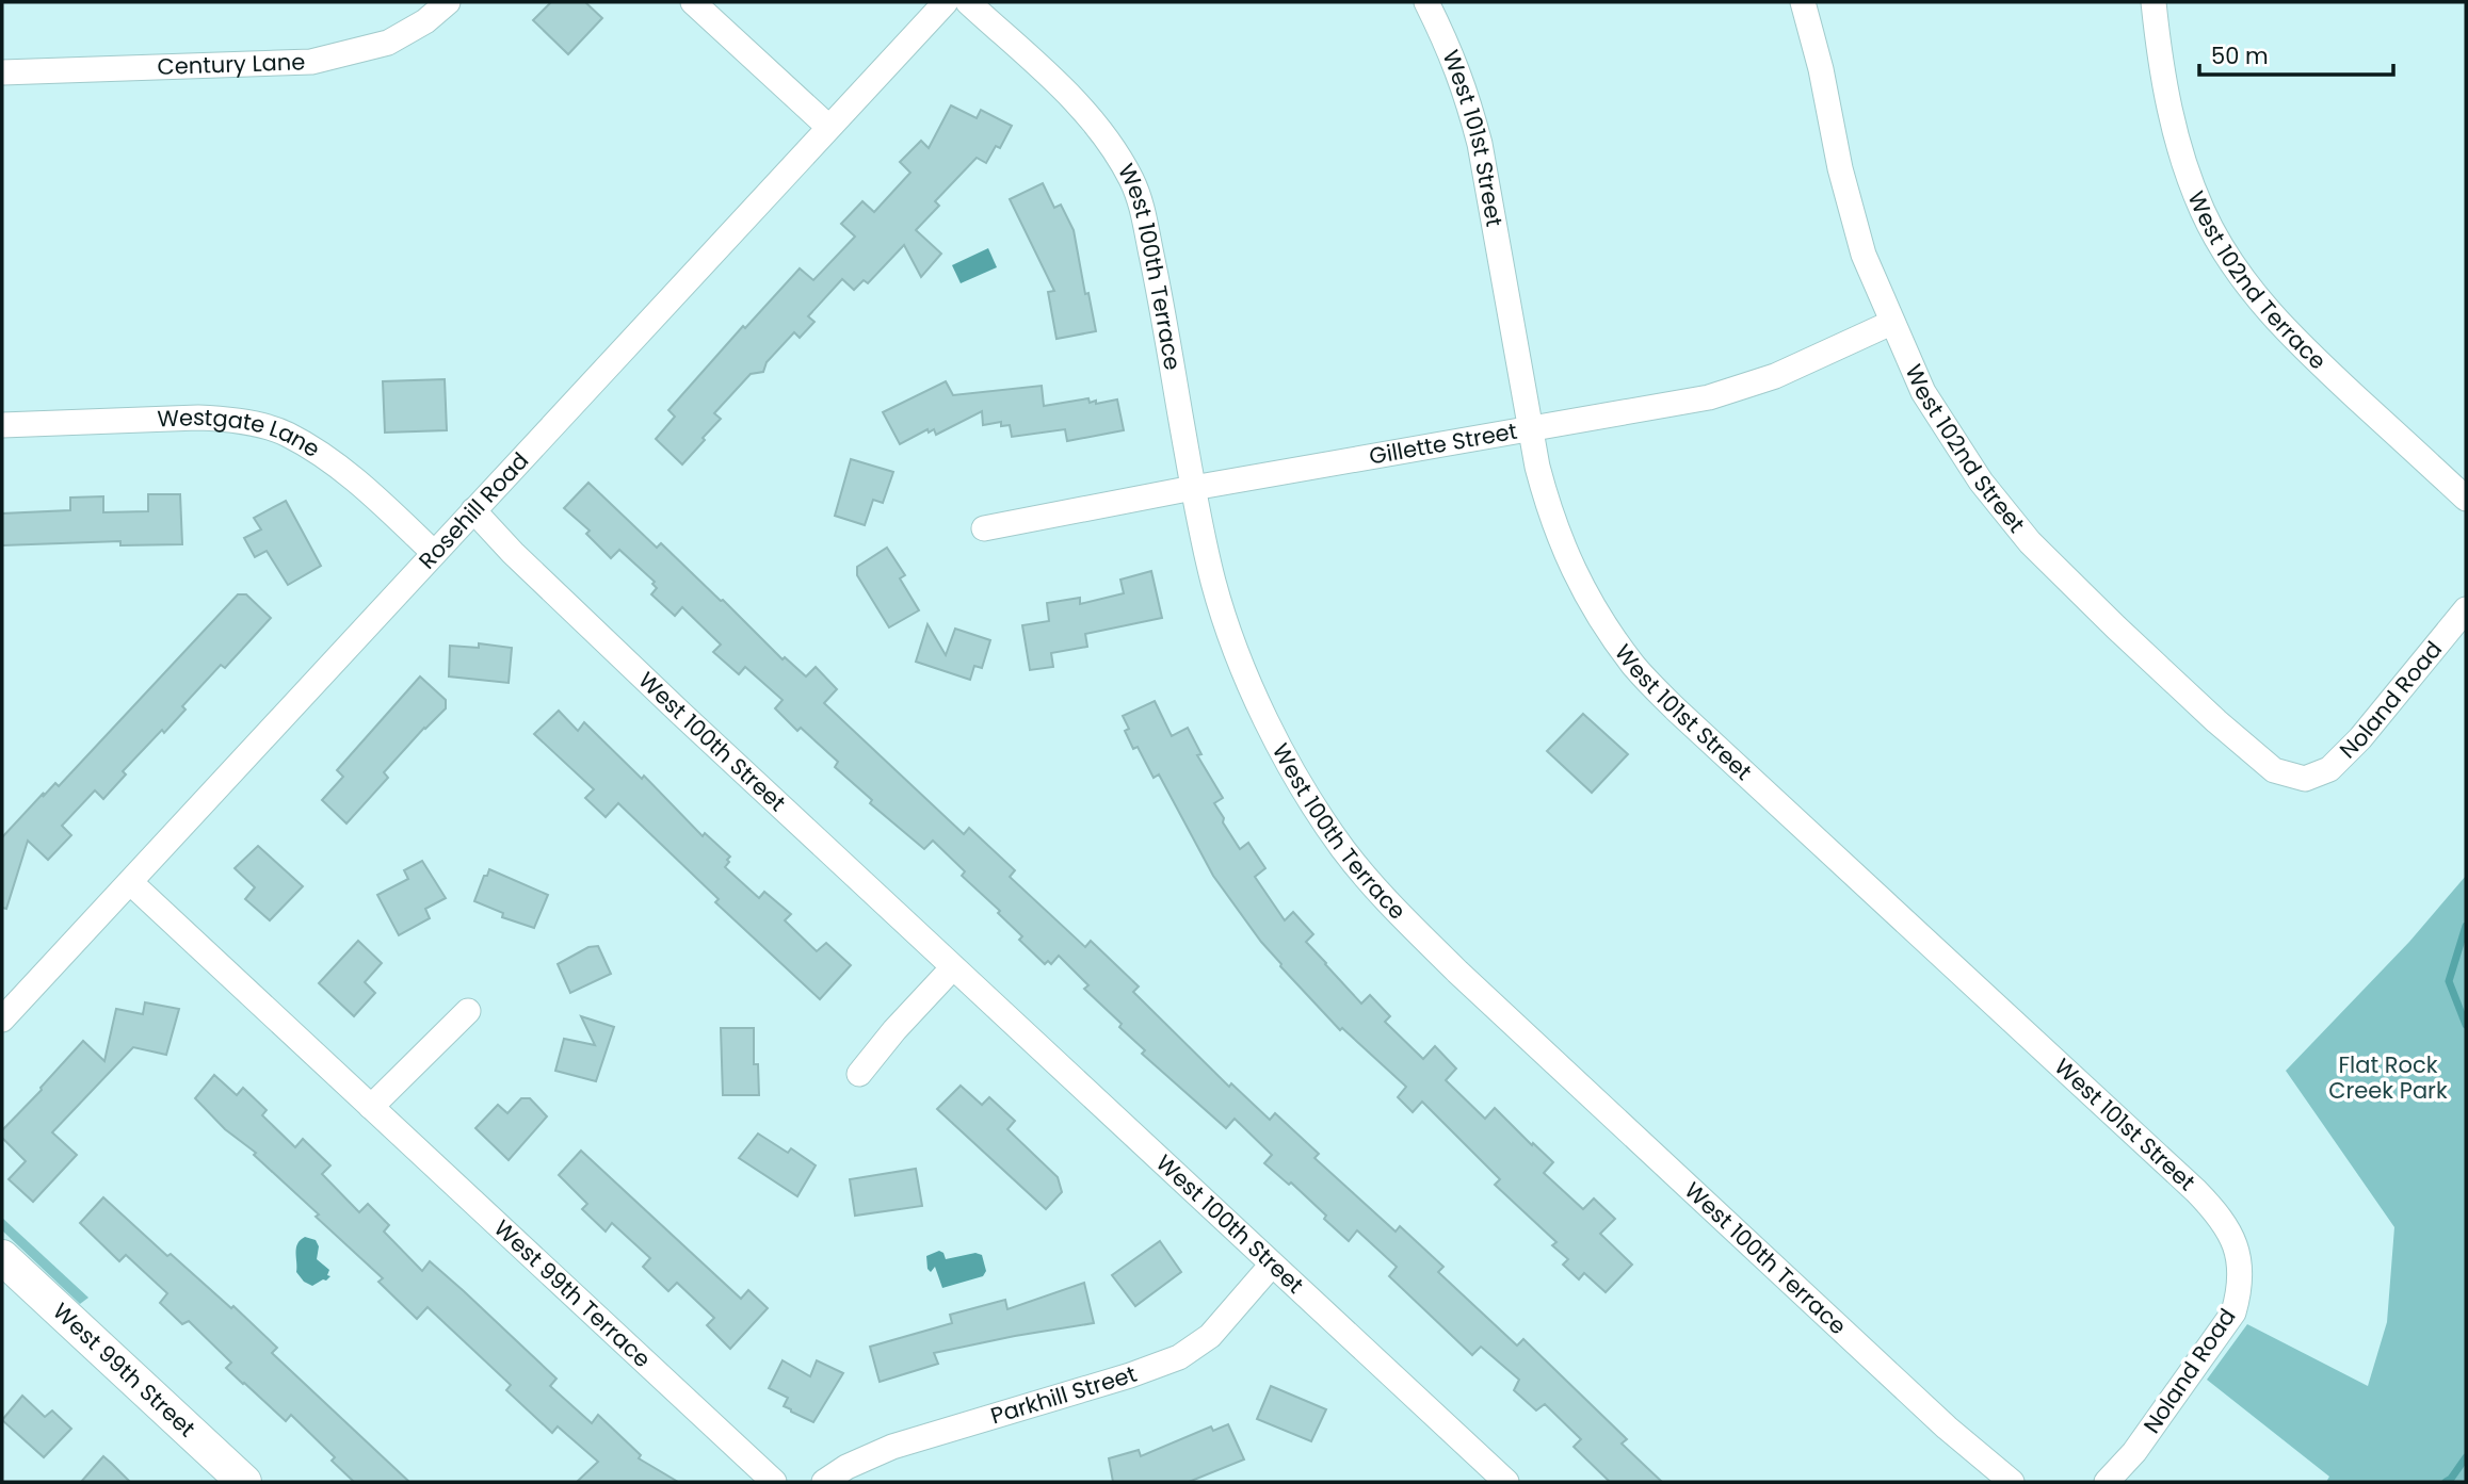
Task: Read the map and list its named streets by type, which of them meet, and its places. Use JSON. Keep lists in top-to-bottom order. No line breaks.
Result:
{"streets":{"street":["Century Lane","West 101st Street","West 100th Terrace","West 102nd Terrace","Westgate Lane","Gillette Street","West 102nd Street","Rosehill Road","Noland Road","West 100th Street","West 99th Terrace","West 99th Street","Parkhill Street"]},"crossings":[["West 101st Street","Gillette Street"],["West 101st Street","Noland Road"],["West 100th Terrace","Gillette Street"],["Westgate Lane","Rosehill Road"],["Gillette Street","West 102nd Street"],["West 102nd Street","Noland Road"],["Rosehill Road","West 100th Street"],["Rosehill Road","West 99th Terrace"],["West 100th Street","Parkhill Street"]],"parks":["Flat Rock Creek Park"],"scale_bar":"50 m"}
